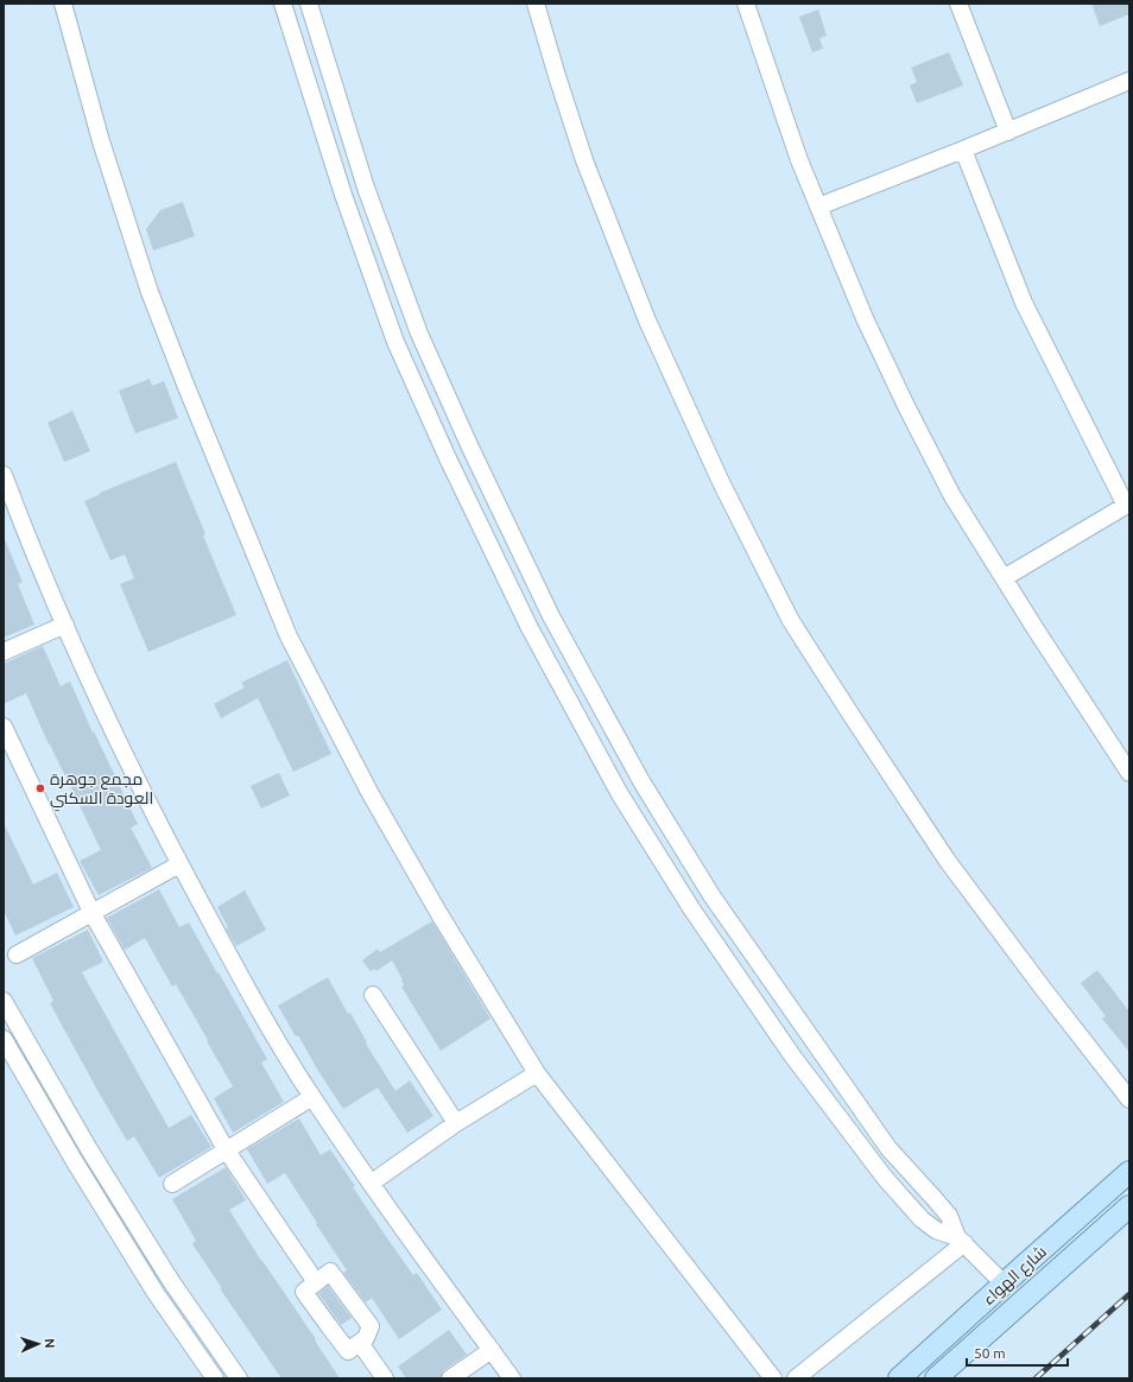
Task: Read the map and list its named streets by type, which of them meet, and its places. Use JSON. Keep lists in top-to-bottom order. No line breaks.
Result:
{"streets":{"main road":["شارع الهواء"]},"places":["مجمع جوهرة العودة السكني"],"scale_bar":"50 m","north":"right"}
